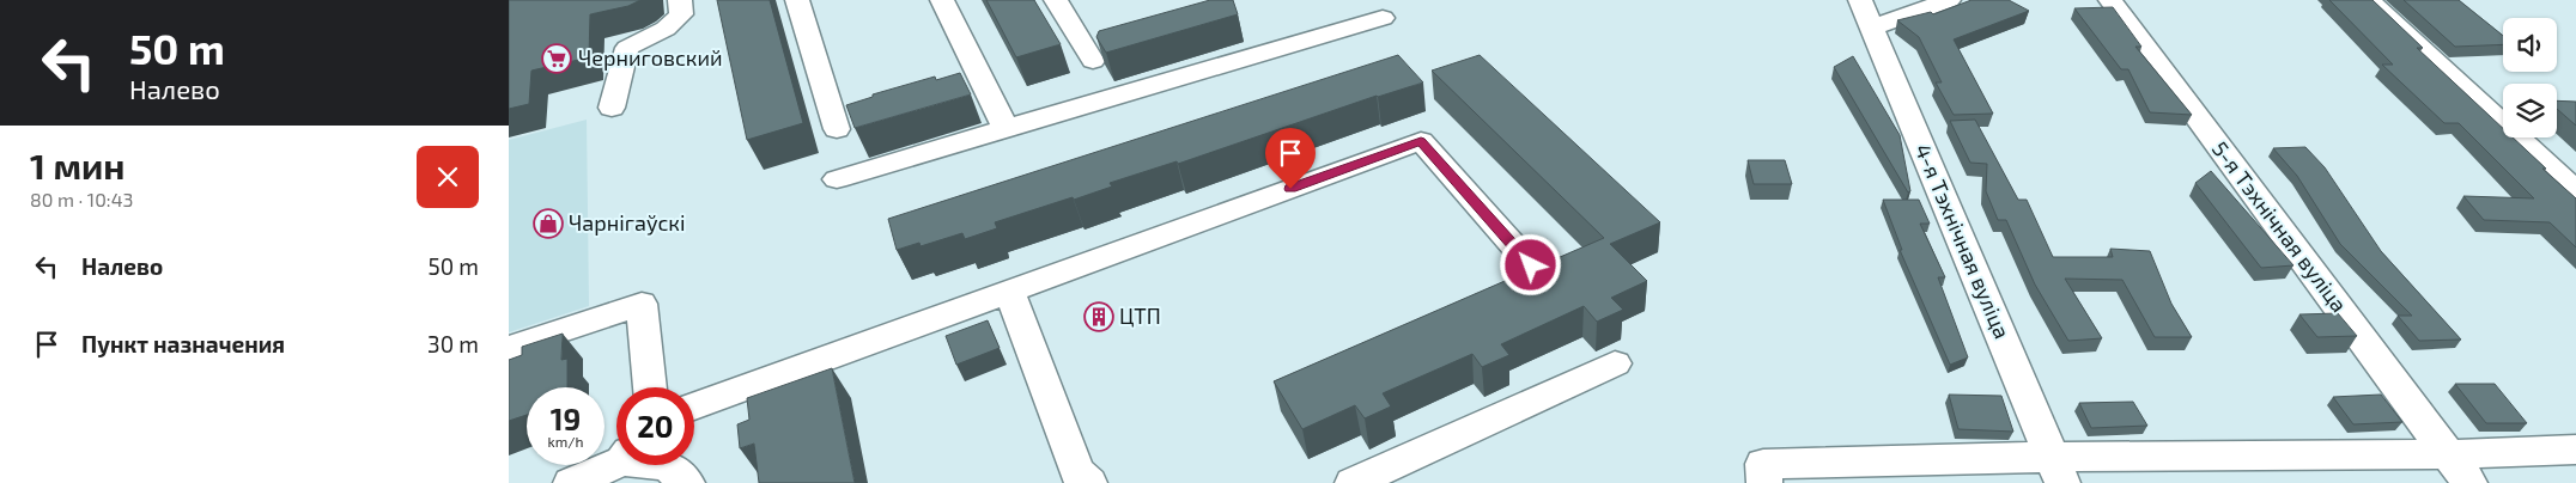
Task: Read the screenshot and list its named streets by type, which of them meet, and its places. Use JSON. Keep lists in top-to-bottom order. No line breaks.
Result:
{"streets":{"street":["5-я Тэхнічная вуліца","4-я Тэхнічная вуліца"]},"places":{"supermarket":["Черниговский"],"shop":["Чарнігаўскі"],"building":["ЦТП"]},"page":{"turn":["50 m","Налево"],"heading":["1 мин","80 m · 10:43"],"list":[{"name":"Налево","value":"50 m"},{"name":"Пункт назначения","value":"30 m"}],"speed":"19 km/h","limit":"20"}}
